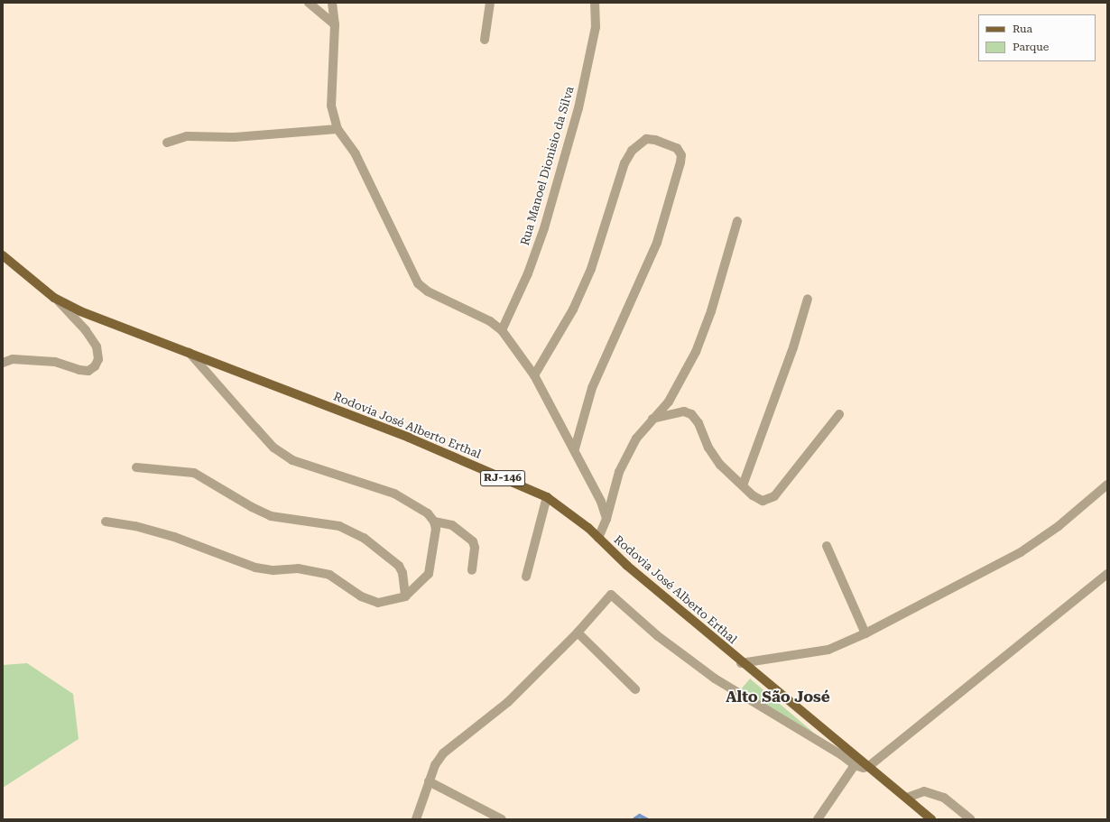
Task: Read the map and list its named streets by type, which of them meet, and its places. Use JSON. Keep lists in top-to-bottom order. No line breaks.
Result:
{"streets":{"main road":["Rodovia José Alberto Erthal","RJ-146"],"street":["Rua Manoel Dionisio da Silva"]},"districts":["Alto São José"],"legend":["Rua","Parque"]}
